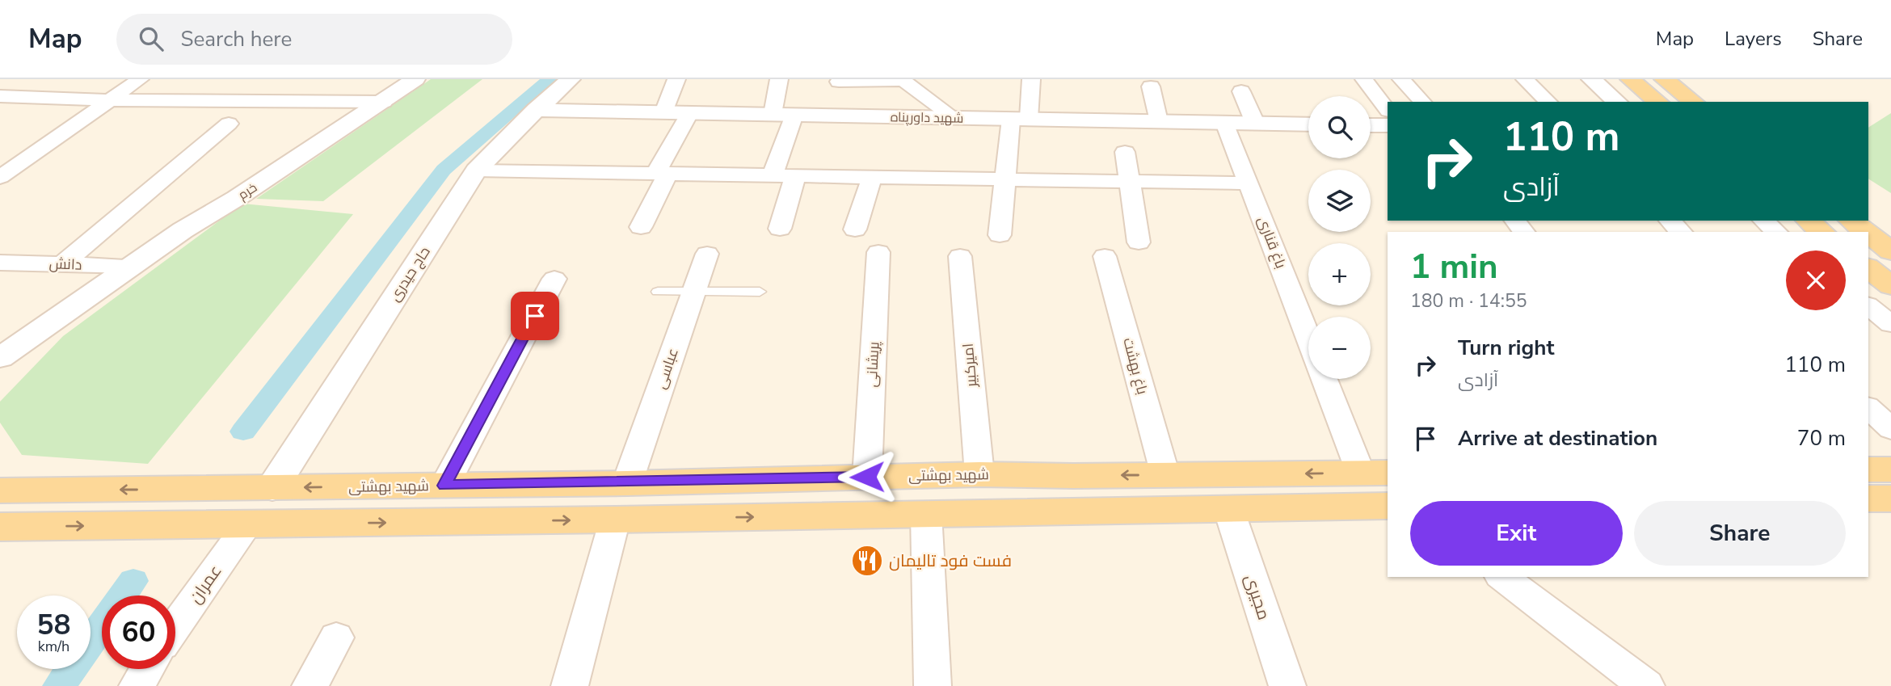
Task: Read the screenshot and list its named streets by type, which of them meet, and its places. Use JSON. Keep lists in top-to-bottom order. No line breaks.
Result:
{"streets":{"main road":["شهید بهشتی"],"street":["شهید داورپناه","خرم","باغ قناری","دانش","حاج حیدری","پریشانی","امیرکبیر","باغ بهشت","عباسی","عمران","مجیری"]},"crossings":[["شهید داورپناه","باغ قناری"],["شهید داورپناه","حاج حیدری"],["خرم","دانش"],["حاج حیدری","شهید بهشتی"],["پریشانی","شهید بهشتی"],["امیرکبیر","شهید بهشتی"],["باغ بهشت","شهید بهشتی"],["عباسی","شهید بهشتی"]],"places":{"restaurant":["فست فود تالیمان"]},"page":{"header":"Map","search":"Search here","nav":["Map","Layers","Share"],"map_buttons":["+","−"],"turn":["110 m","آزادی"],"heading":["1 min","180 m · 14:55"],"list":[{"name":"Turn right","note":"آزادی","value":"110 m"},{"name":"Arrive at destination","value":"70 m"}],"buttons":["Exit","Share"],"speed":"58 km/h","limit":"60"}}
